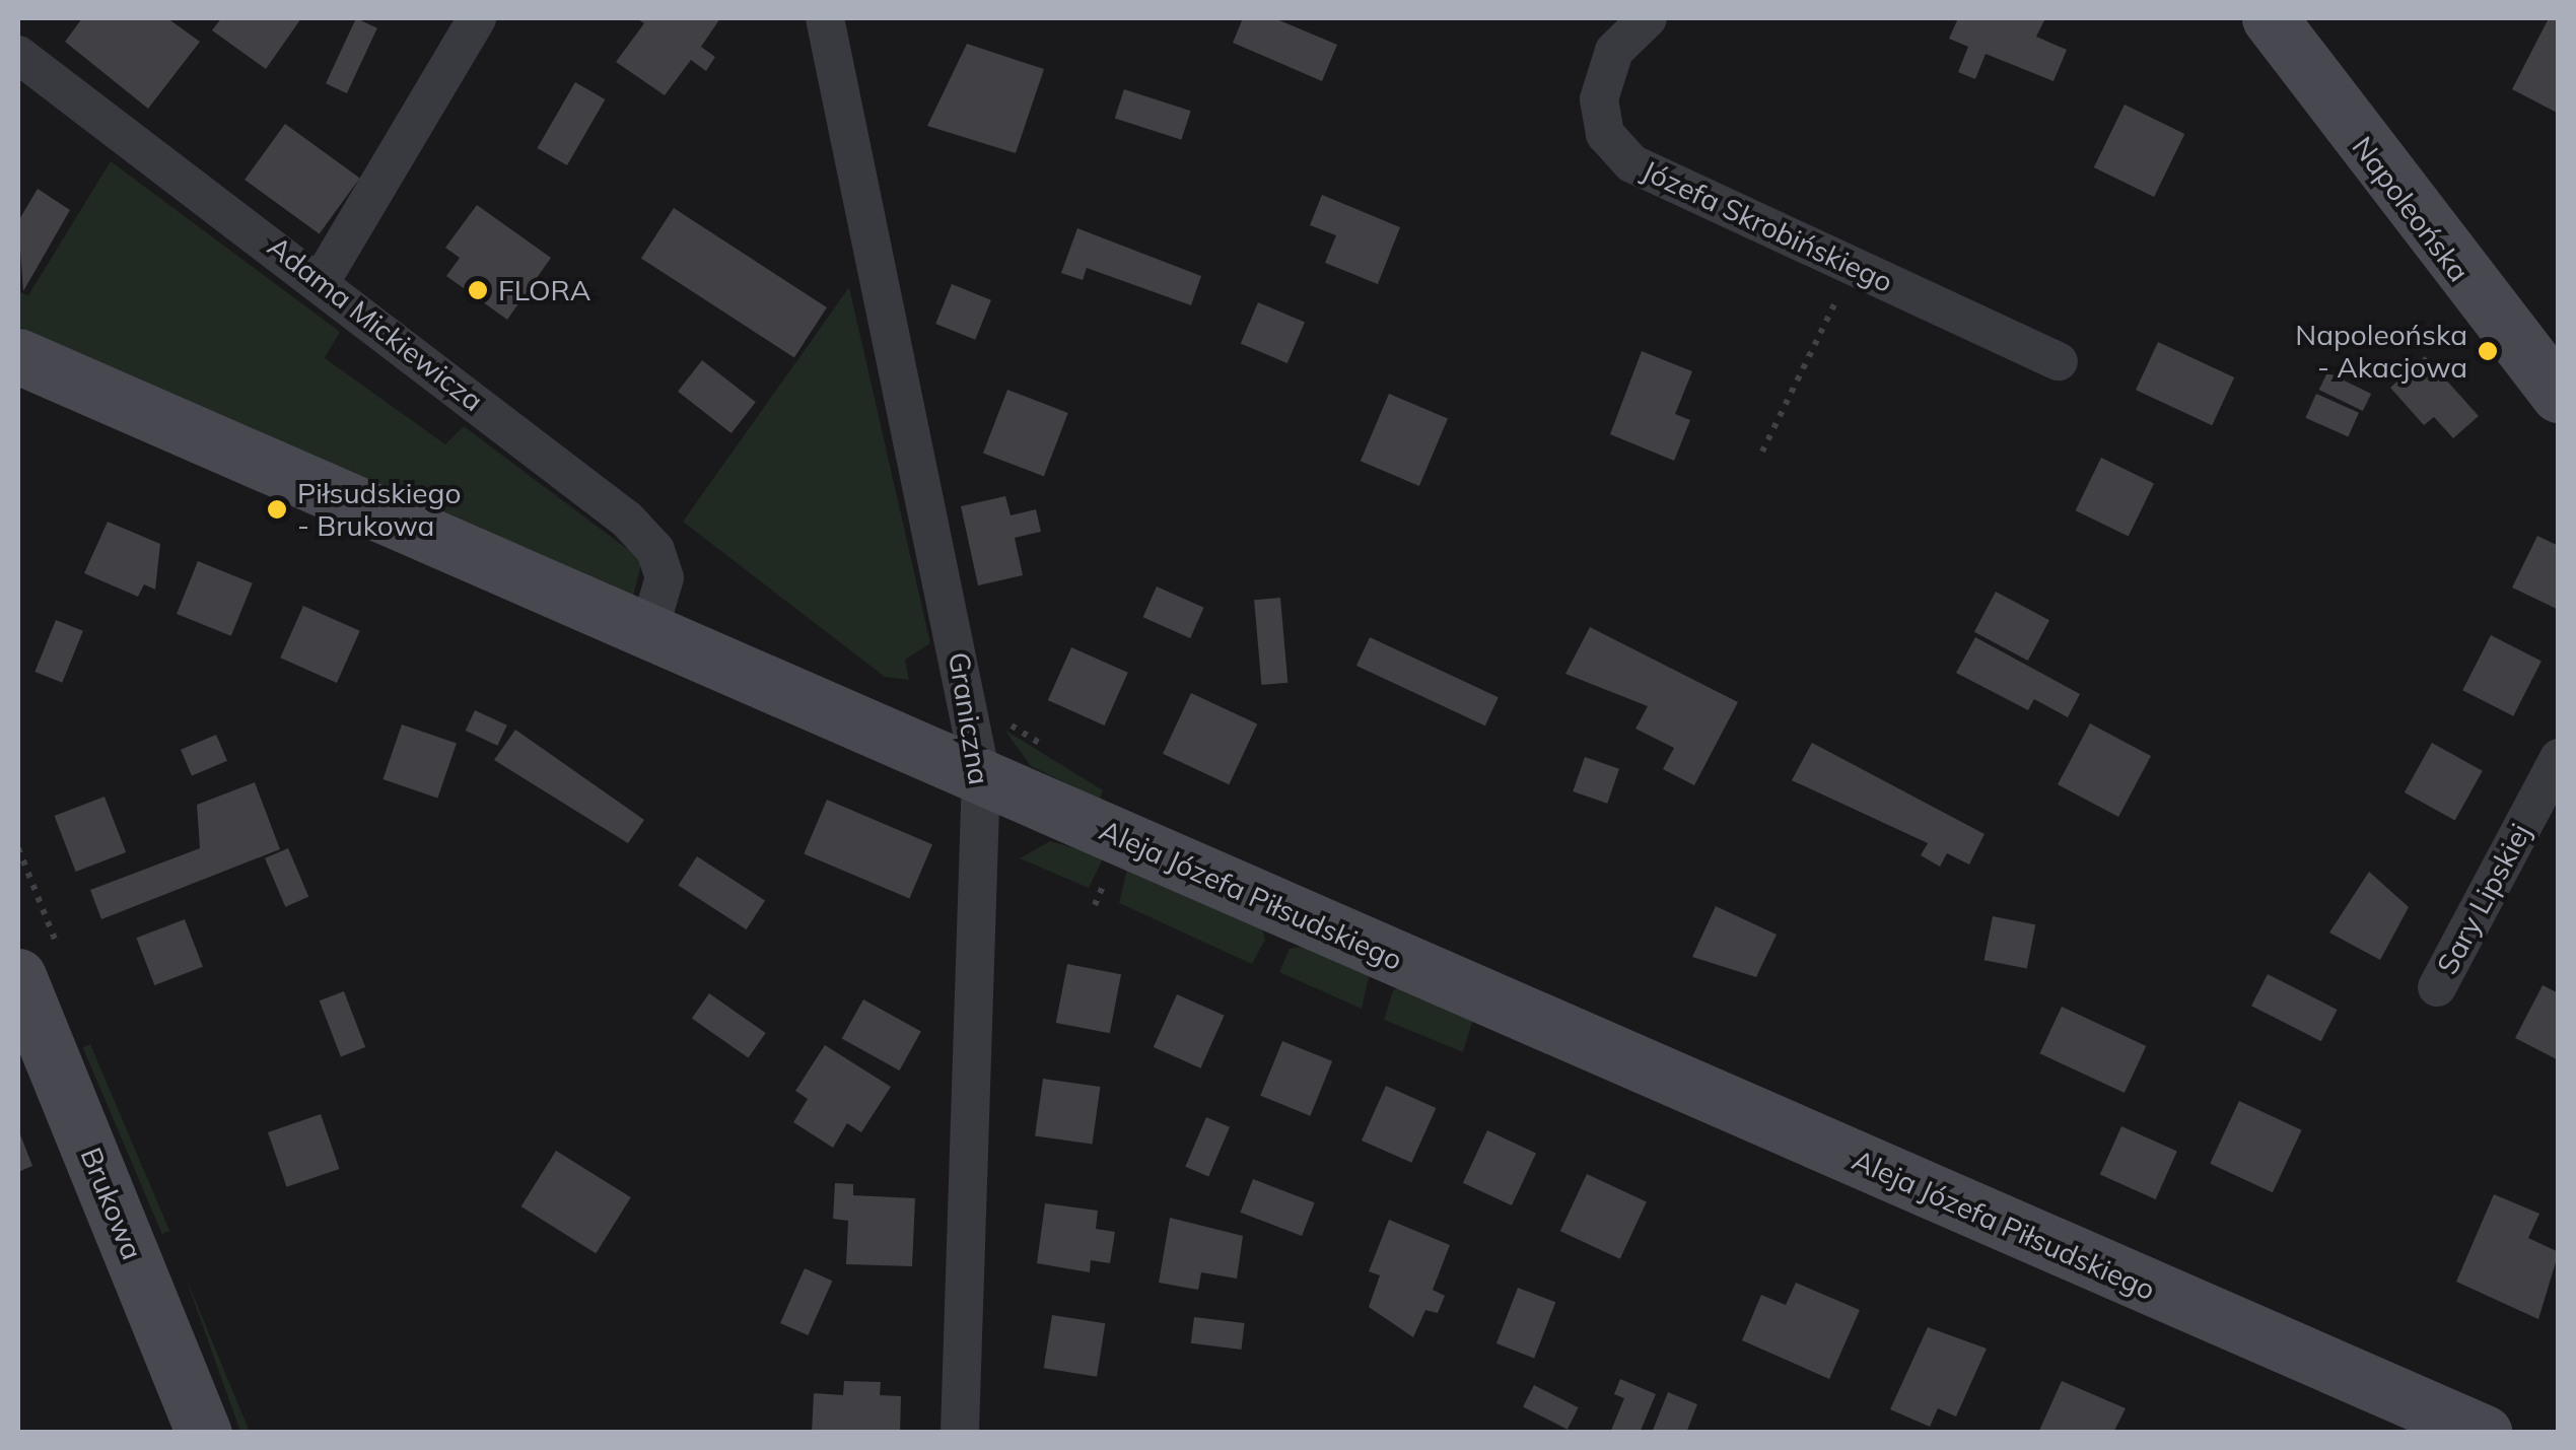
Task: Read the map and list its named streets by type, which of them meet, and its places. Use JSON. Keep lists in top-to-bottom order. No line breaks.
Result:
{"streets":{"main road":["Napoleońska","Aleja Józefa Piłsudskiego","Brukowa"],"street":["Józefa Skrobińskiego","Adama Mickiewicza","Graniczna","Sary Lipskiej"]},"crossings":[["Adama Mickiewicza","Aleja Józefa Piłsudskiego"],["Graniczna","Aleja Józefa Piłsudskiego"]],"places":["FLORA","Napoleońska - Akacjowa","Piłsudskiego - Brukowa"]}
